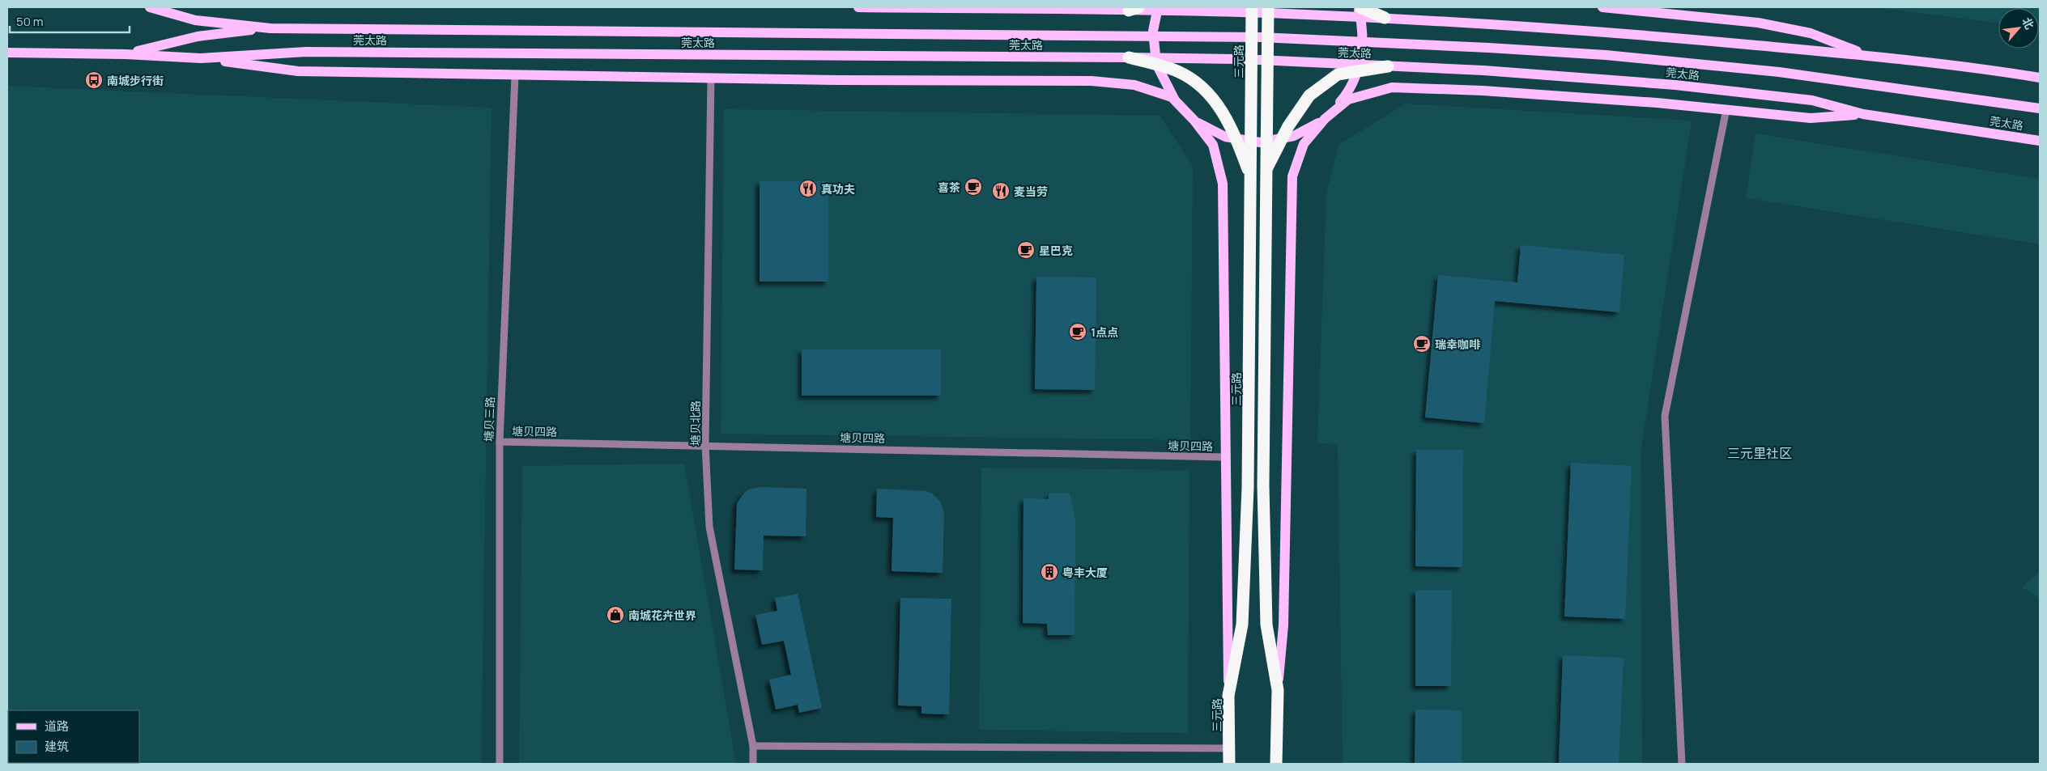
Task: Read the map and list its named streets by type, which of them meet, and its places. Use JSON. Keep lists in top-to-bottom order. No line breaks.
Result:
{"streets":{"highway":["三元路"],"main road":["莞太路"],"street":["塘贝三路","塘贝北路","塘贝四路"]},"crossings":[["莞太路","三元路"],["塘贝三路","塘贝四路"],["塘贝北路","塘贝四路"]],"districts":["三元里社区"],"places":{"bus stop":["南城步行街"],"cafe":["喜茶","星巴克","1点点","瑞幸咖啡"],"restaurant":["真功夫","麦当劳"],"building":["粤丰大厦"],"shop":["南城花卉世界"]},"legend":["道路","建筑"],"scale_bar":"50 m","north":"top right"}
